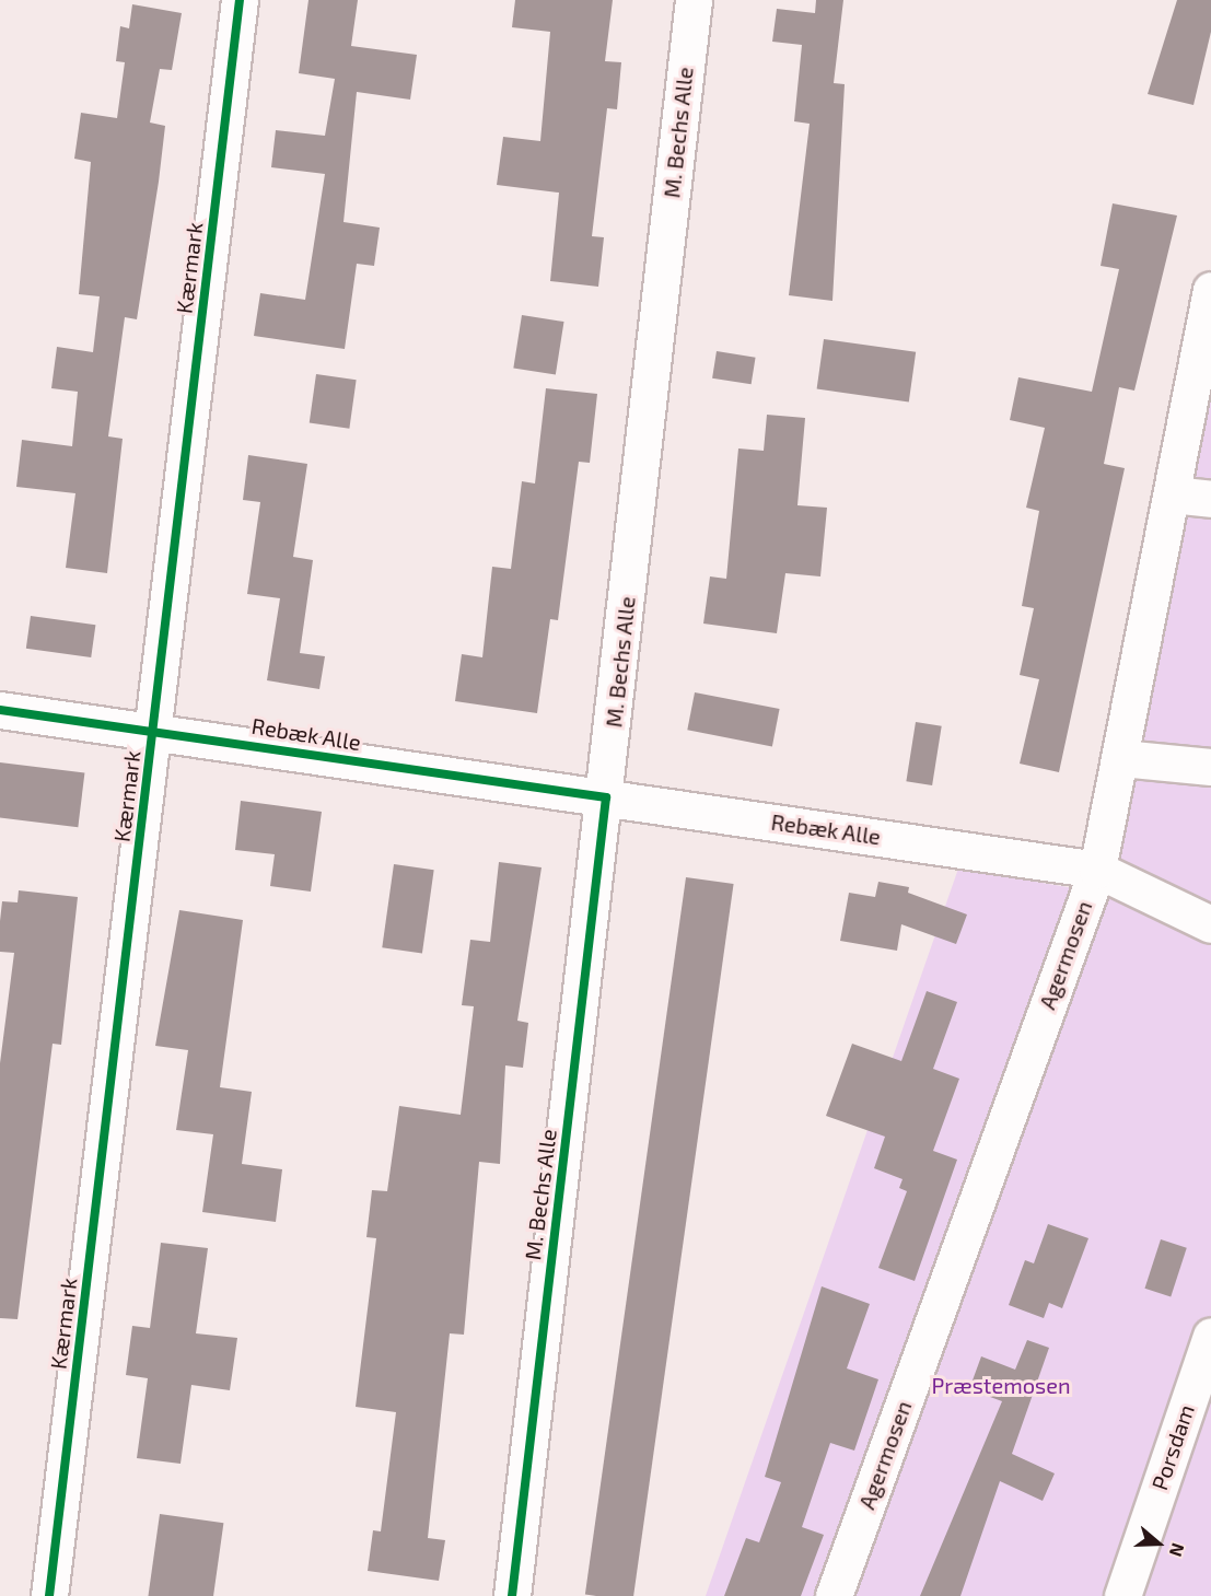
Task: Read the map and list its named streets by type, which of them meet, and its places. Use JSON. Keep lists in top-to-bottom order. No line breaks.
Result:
{"streets":{"street":["M. Bechs Alle","Kærmark","Rebæk Alle","Agermosen","Porsdam"]},"crossings":[["M. Bechs Alle","Rebæk Alle"],["Kærmark","Rebæk Alle"],["Rebæk Alle","Agermosen"]],"parks":["Præstemosen"],"north":"right"}
